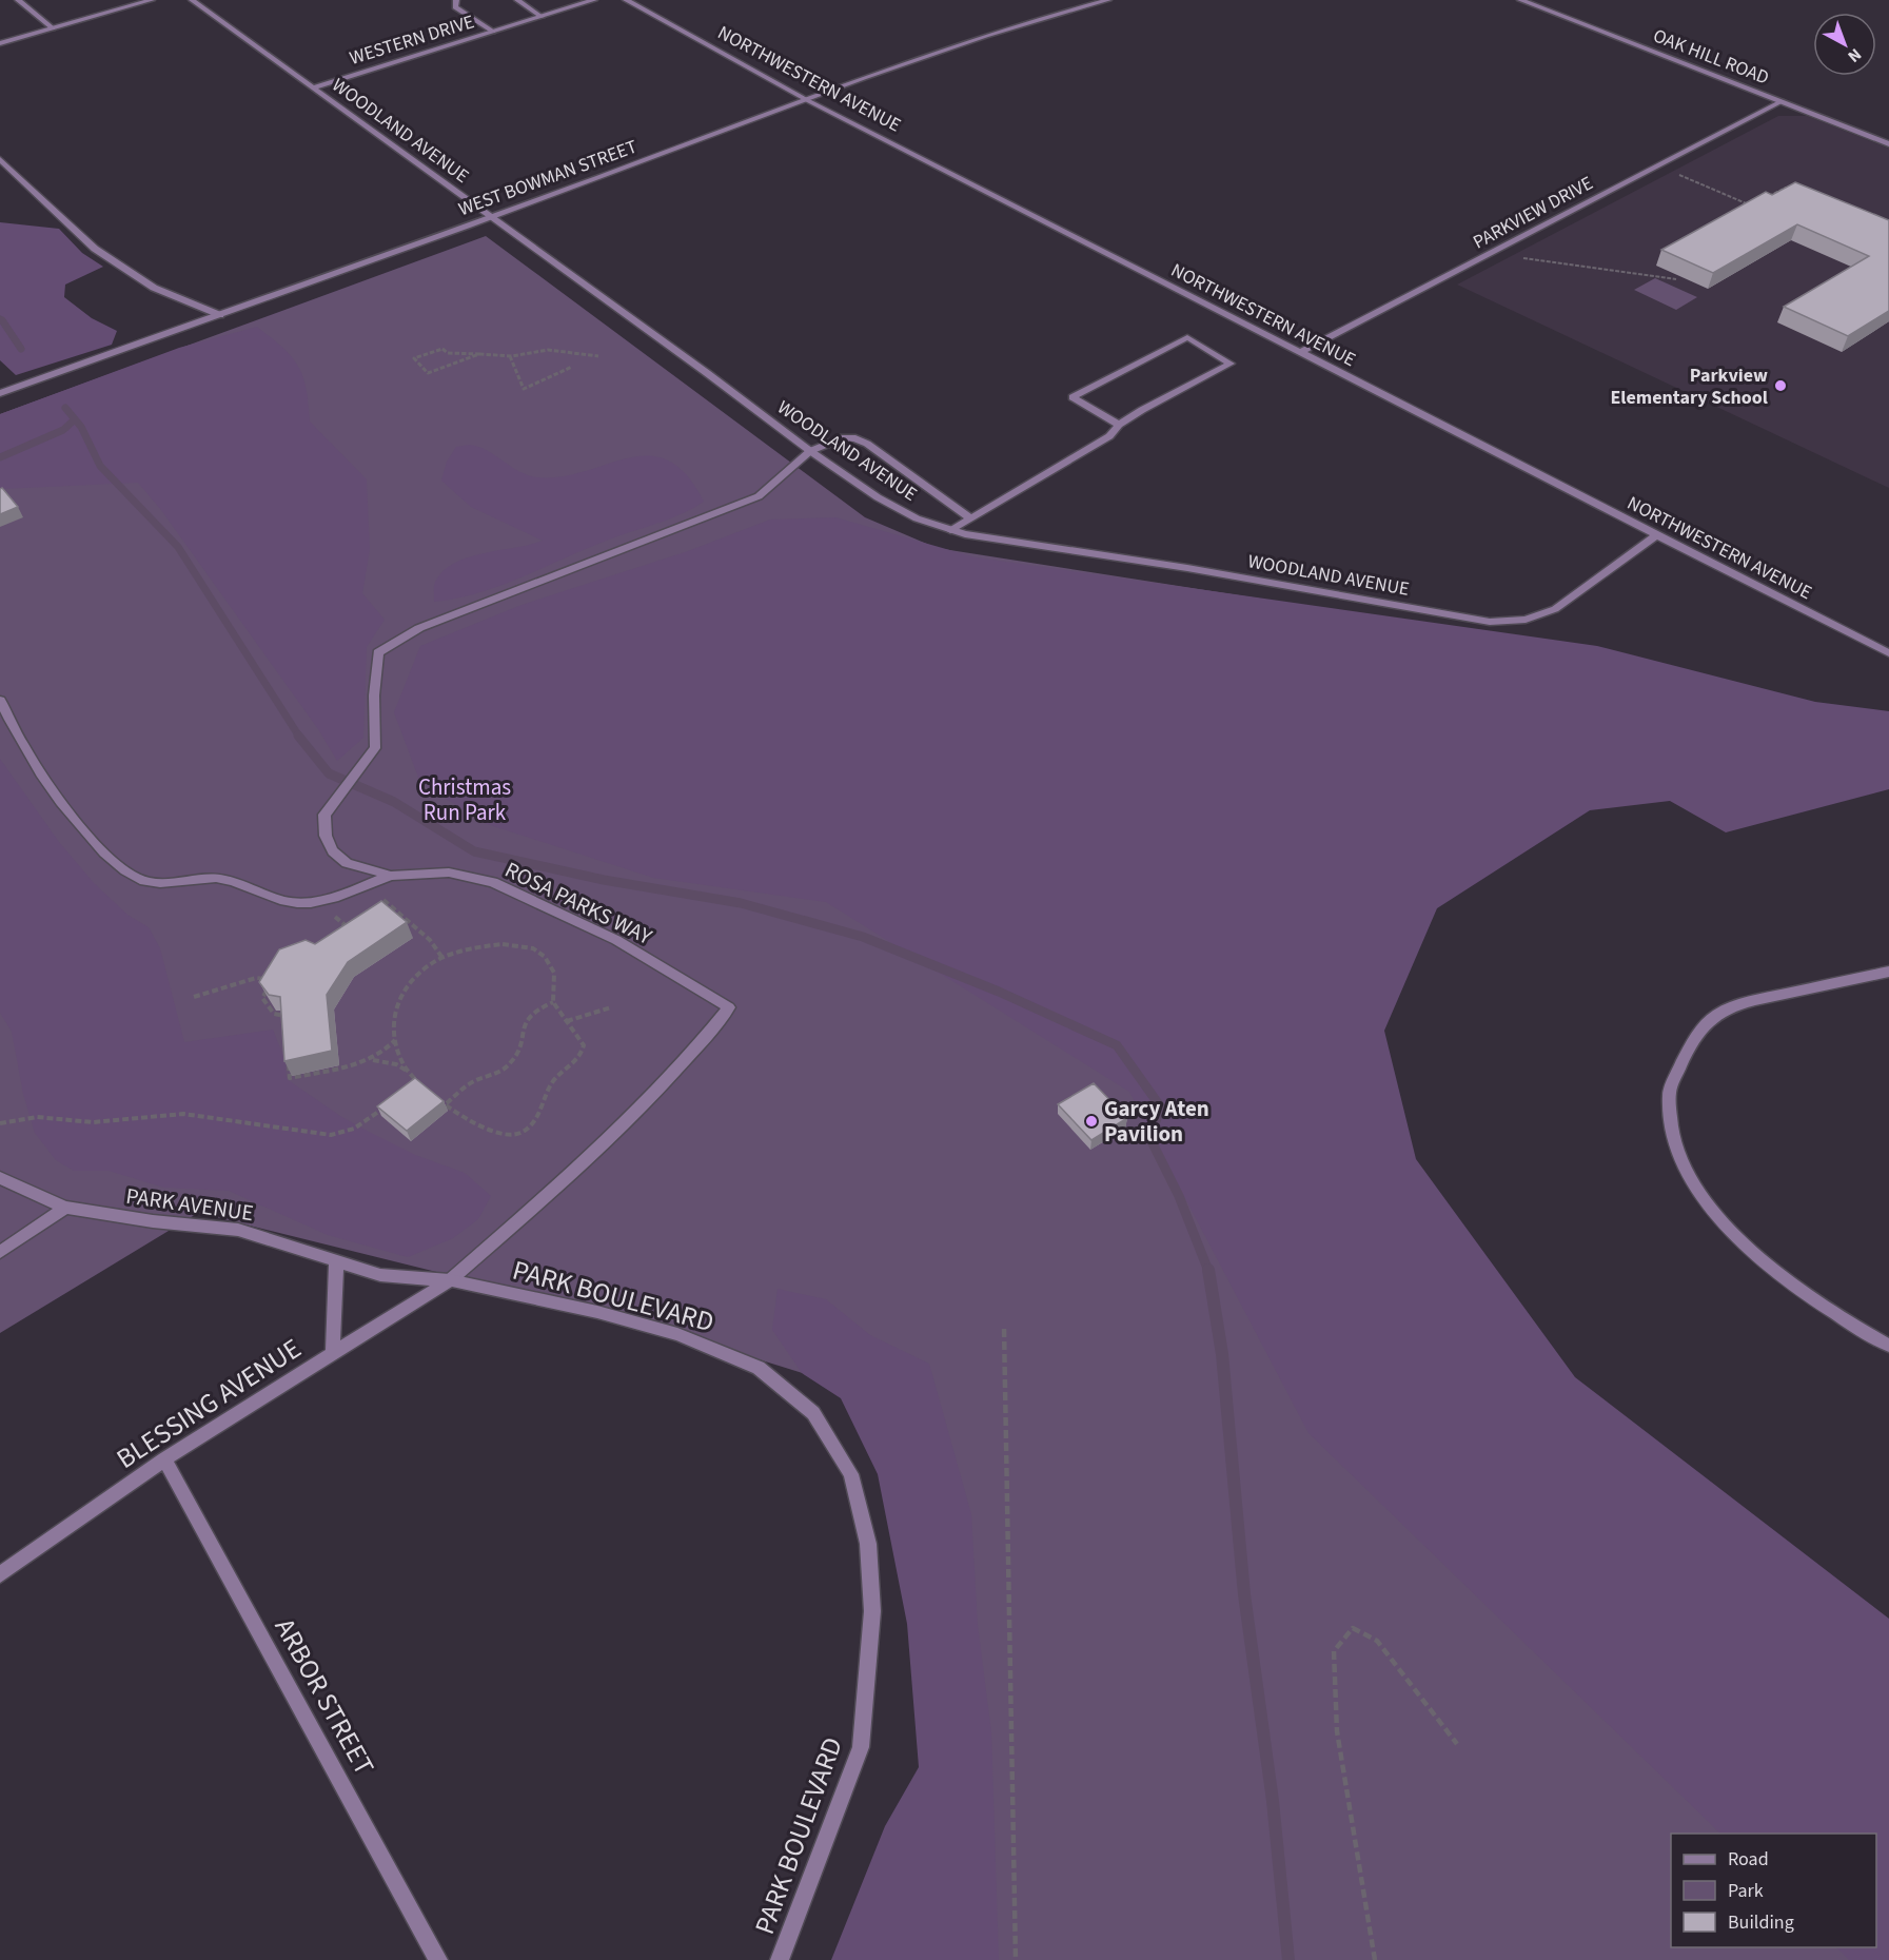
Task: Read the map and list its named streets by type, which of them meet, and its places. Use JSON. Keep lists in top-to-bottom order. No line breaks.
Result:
{"streets":{"street":["WESTERN DRIVE","OAK HILL ROAD","NORTHWESTERN AVENUE","WOODLAND AVENUE","WEST BOWMAN STREET","PARKVIEW DRIVE","ROSA PARKS WAY","PARK AVENUE","PARK BOULEVARD","BLESSING AVENUE","ARBOR STREET"]},"crossings":[["WESTERN DRIVE","WOODLAND AVENUE"],["OAK HILL ROAD","PARKVIEW DRIVE"],["NORTHWESTERN AVENUE","WOODLAND AVENUE"],["NORTHWESTERN AVENUE","WEST BOWMAN STREET"],["NORTHWESTERN AVENUE","PARKVIEW DRIVE"],["WOODLAND AVENUE","WEST BOWMAN STREET"],["WOODLAND AVENUE","ROSA PARKS WAY"],["ROSA PARKS WAY","PARK AVENUE"],["ROSA PARKS WAY","PARK BOULEVARD"],["ROSA PARKS WAY","BLESSING AVENUE"],["PARK AVENUE","PARK BOULEVARD"],["PARK AVENUE","BLESSING AVENUE"],["PARK BOULEVARD","BLESSING AVENUE"],["BLESSING AVENUE","ARBOR STREET"]],"parks":["Christmas Run Park"],"places":["Parkview Elementary School","Garcy Aten Pavilion"],"legend":["Road","Park","Building"],"north":"bottom right"}
